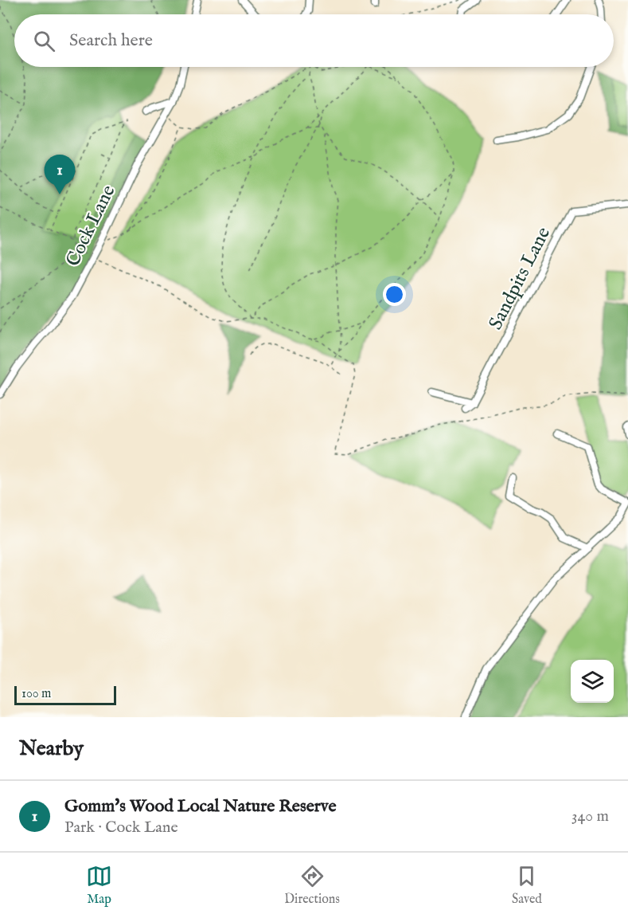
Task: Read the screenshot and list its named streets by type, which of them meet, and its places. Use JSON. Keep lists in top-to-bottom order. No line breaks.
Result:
{"streets":{"street":["Cock Lane","Sandpits Lane"]},"scale_bar":"100 m","page":{"search":"Search here","pins":"1","scale":"100 m","heading":"Nearby","list":[{"mark":"1","name":"Gomm's Wood Local Nature Reserve","note":"Park · Cock Lane","value":"340 m"}],"nav":["Map","Directions","Saved"]}}
